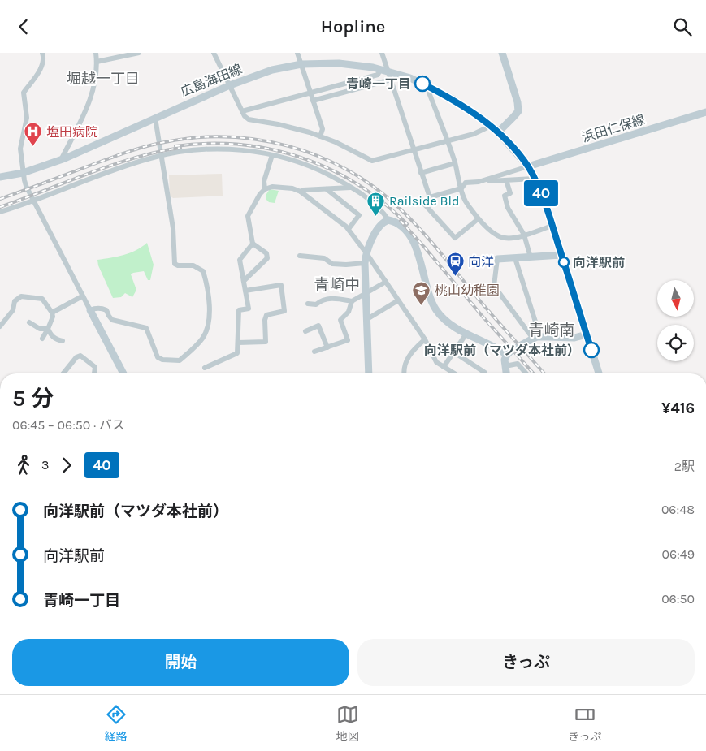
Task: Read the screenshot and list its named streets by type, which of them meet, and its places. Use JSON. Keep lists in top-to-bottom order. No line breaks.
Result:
{"streets":{"main road":["広島海田線","浜田仁保線"]},"crossings":[["広島海田線","浜田仁保線"]],"districts":["堀越一丁目","青崎中","青崎南"],"places":{"other":["青崎一丁目","向洋駅前","向洋駅前（マツダ本社前）"],"hospital":["塩田病院"],"building":["Railside Bld"],"station":["向洋"],"school or university":["桃山幼稚園"]},"lines":["bus line 40"],"north":"bottom","page":{"header":"Hopline","on_map":"40","heading":["5 分","06:45 – 06:50 · バス","¥416"],"legs":["3","40","2駅"],"list":[{"name":"向洋駅前（マツダ本社前）","value":"06:48"},{"name":"向洋駅前","value":"06:49"},{"name":"青崎一丁目","value":"06:50"}],"buttons":["開始","きっぷ"],"tabs":["経路","地図","きっぷ"]}}
